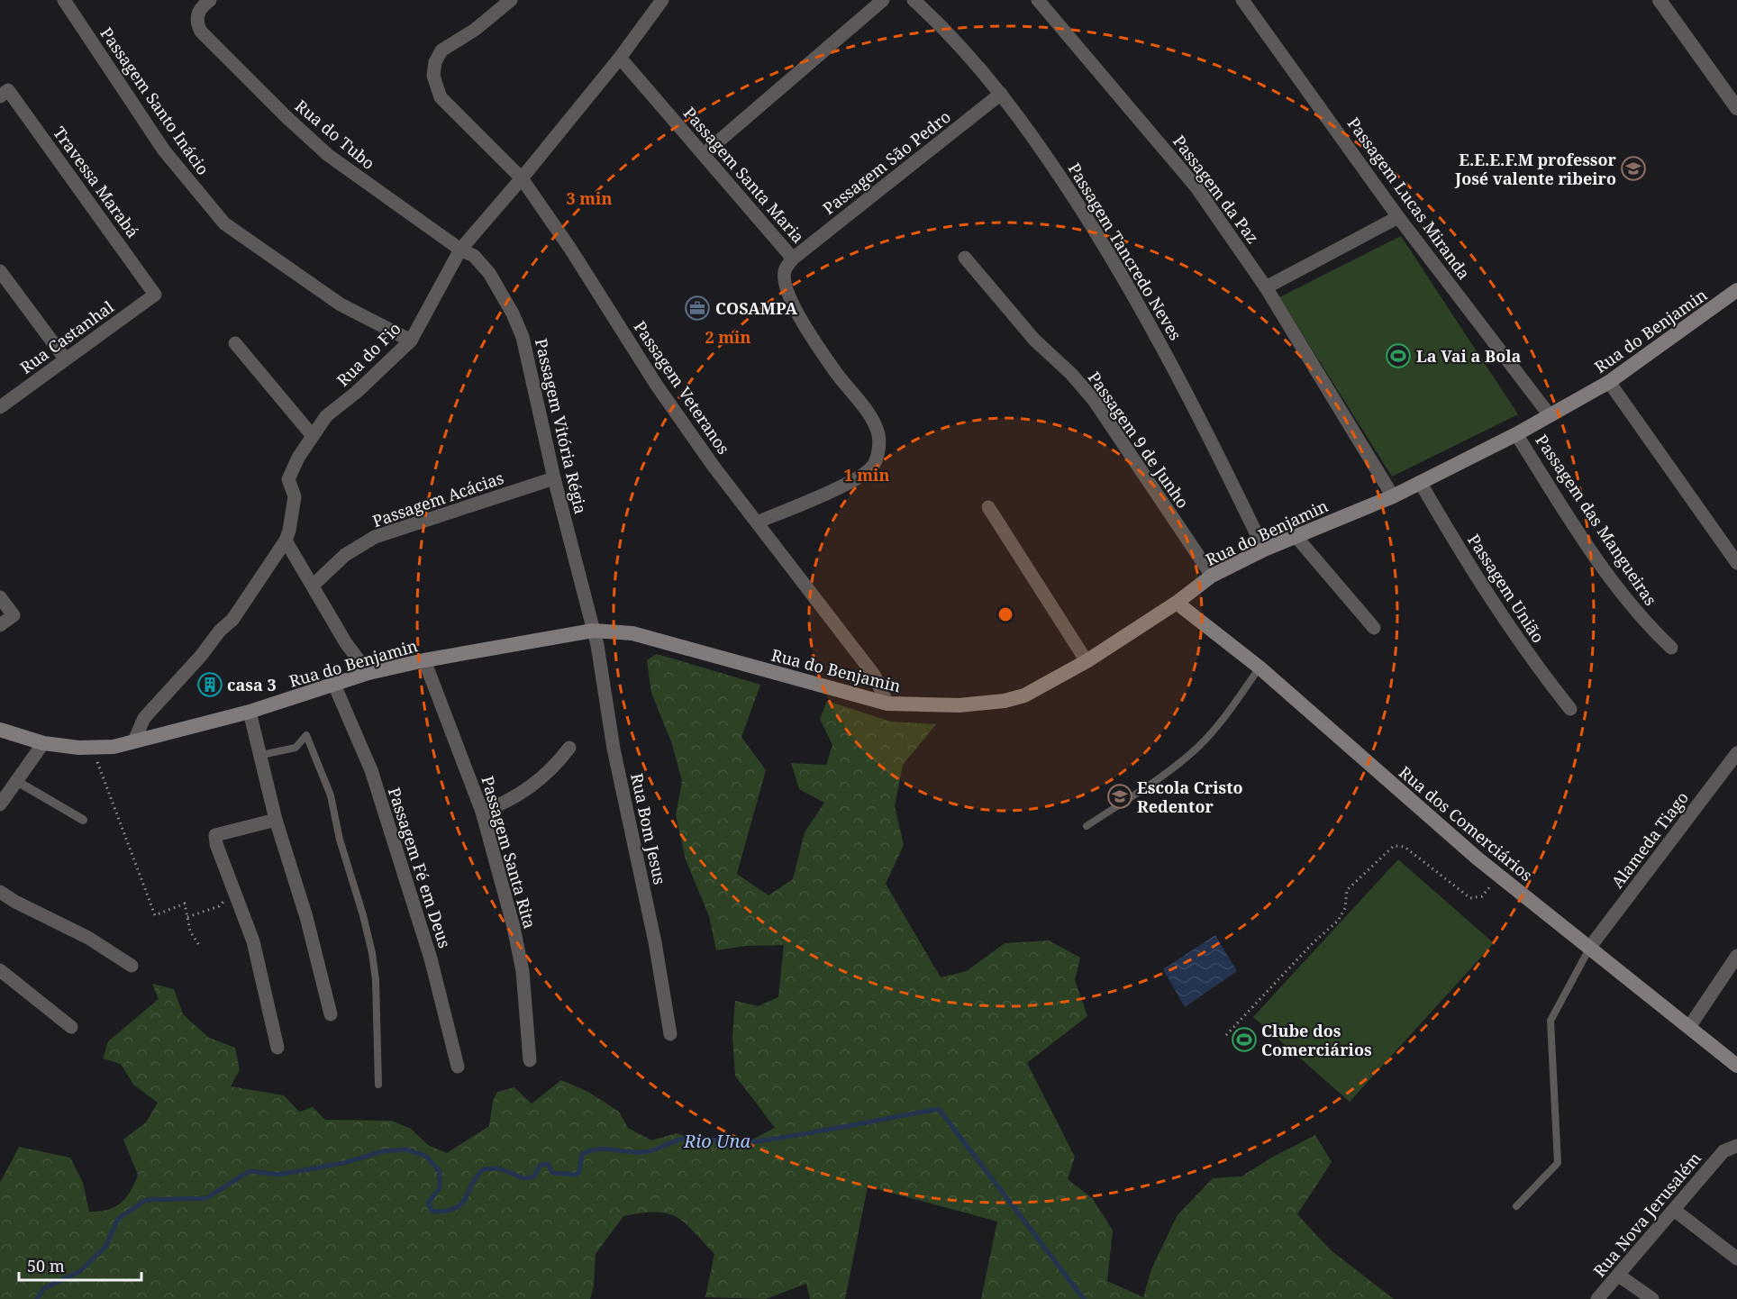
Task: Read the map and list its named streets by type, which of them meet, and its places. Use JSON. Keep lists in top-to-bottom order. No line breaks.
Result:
{"streets":{"main road":["Rua do Benjamin","Rua dos Comerciários"],"street":["Passagem Santo Inácio","Rua do Tubo","Passagem São Pedro","Passagem Santa Maria","Travessa Marabá","Passagem da Paz","Passagem Lucas Miranda","Passagem Tancredo Neves","Rua Castanhal","Rua do Fio","Passagem Veteranos","Passagem Vitória Régia","Passagem 9 de Junho","Passagem Acácias","Passagem das Mangueiras","Passagem União","Rua Bom Jesus","Alameda Tiago","Passagem Santa Rita","Passagem Fé em Deus","Rua Nova Jerusalém"]},"crossings":[["Passagem Santo Inácio","Rua do Fio"],["Rua do Tubo","Rua do Fio"],["Rua do Tubo","Passagem Vitória Régia"],["Passagem São Pedro","Passagem Santa Maria"],["Passagem São Pedro","Passagem Tancredo Neves"],["Passagem Santa Maria","Rua do Fio"],["Passagem Santa Maria","Passagem Veteranos"],["Travessa Marabá","Rua Castanhal"],["Passagem da Paz","Rua do Benjamin"],["Passagem Lucas Miranda","Rua do Benjamin"],["Passagem Tancredo Neves","Rua do Benjamin"],["Rua do Benjamin","Rua do Fio"],["Rua do Benjamin","Passagem Veteranos"],["Rua do Benjamin","Passagem Vitória Régia"],["Rua do Benjamin","Passagem 9 de Junho"],["Rua do Benjamin","Passagem das Mangueiras"],["Rua do Benjamin","Passagem União"],["Rua do Benjamin","Rua dos Comerciários"],["Rua do Benjamin","Rua Bom Jesus"],["Rua do Benjamin","Passagem Santa Rita"],["Rua do Benjamin","Passagem Fé em Deus"],["Rua do Fio","Passagem Veteranos"],["Rua do Fio","Passagem Vitória Régia"],["Passagem Vitória Régia","Passagem Acácias"],["Passagem Vitória Régia","Rua Bom Jesus"],["Rua dos Comerciários","Alameda Tiago"]],"water":["Rio Una"],"places":{"school or university":["E.E.E.F.M professor José valente ribeiro","Escola Cristo Redentor"],"office":["COSAMPA"],"sports":["La Vai a Bola","Clube dos Comerciários"],"building":["casa 3"]},"scale_bar":"50 m","rings":["3 min","2 min","1 min"]}
